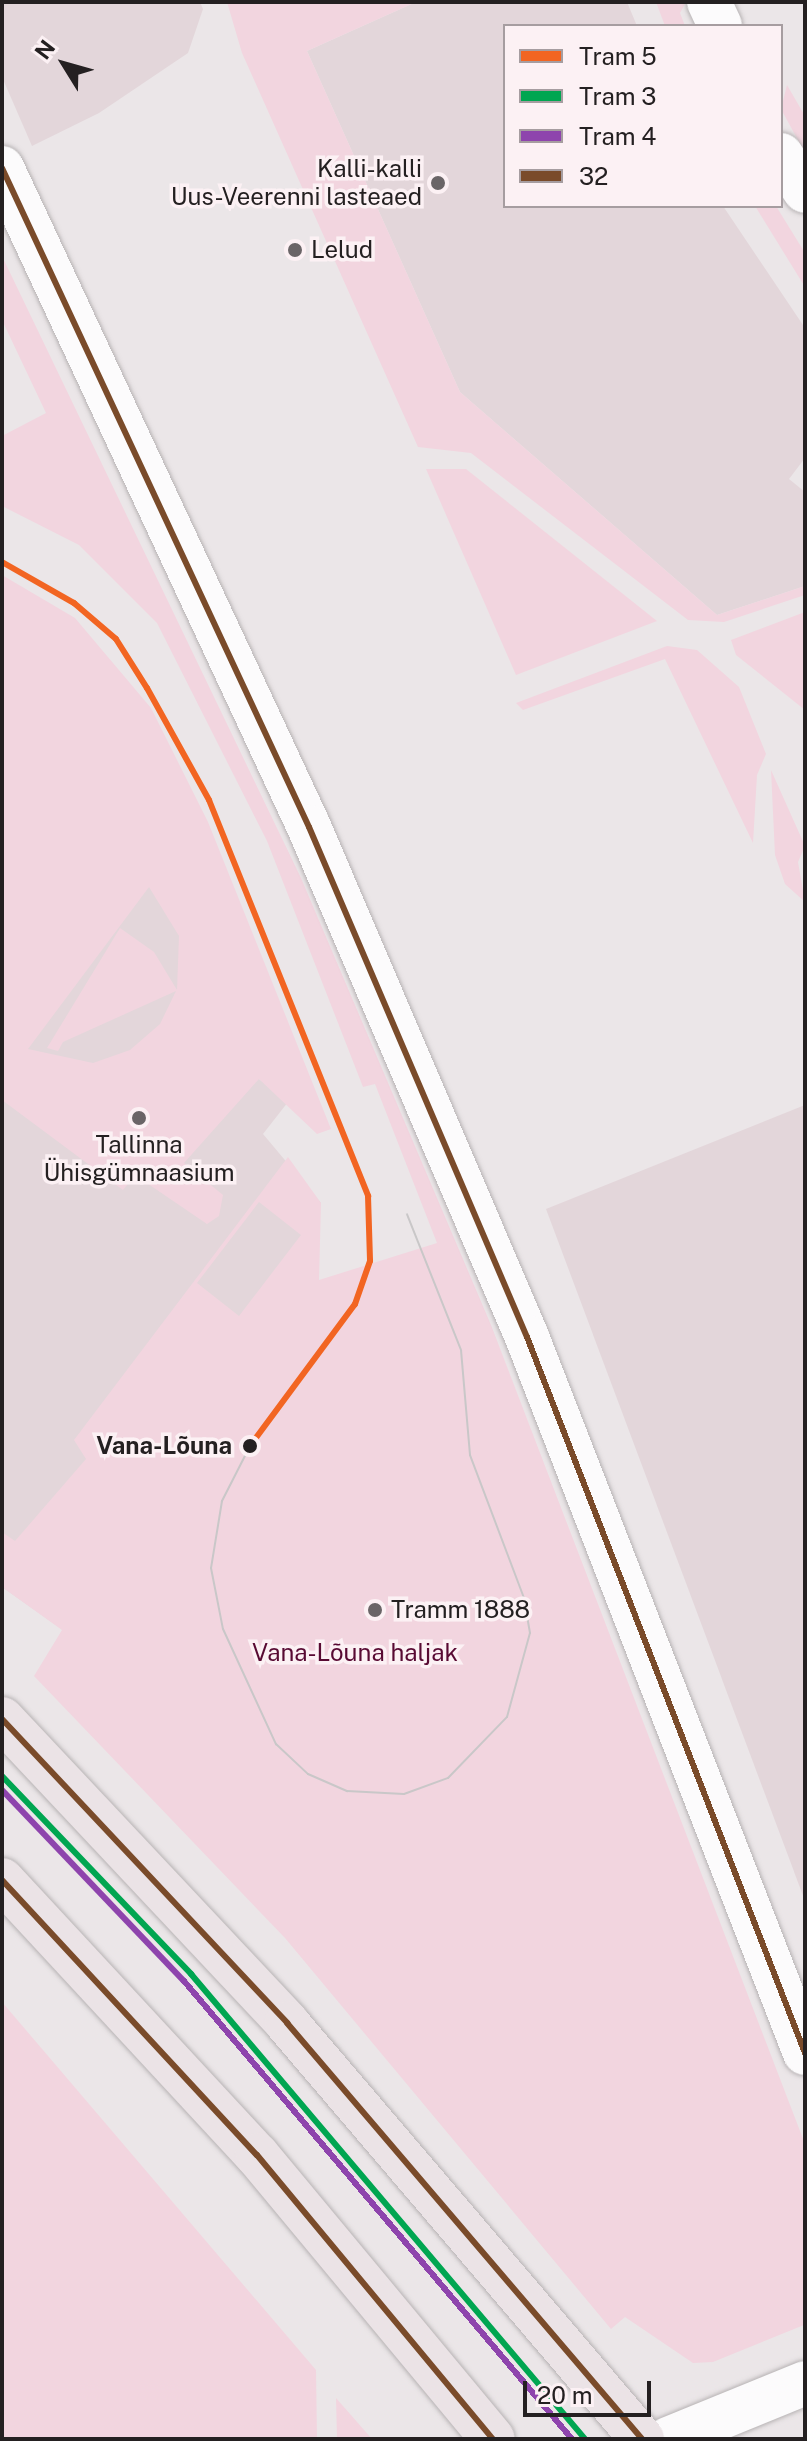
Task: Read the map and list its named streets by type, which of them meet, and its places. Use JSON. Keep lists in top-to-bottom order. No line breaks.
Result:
{"parks":["Vana-Lõuna haljak"],"places":["Kalli-kalli Uus-Veerenni lasteaed","Lelud","Tallinna Ühisgümnaasium","Vana-Lõuna","Tramm 1888"],"lines":["transit line 32","tram line 5","tram line 3","tram line 4"],"legend":["Tram 5","Tram 3","Tram 4","32"],"scale_bar":"20 m","north":"top left"}
